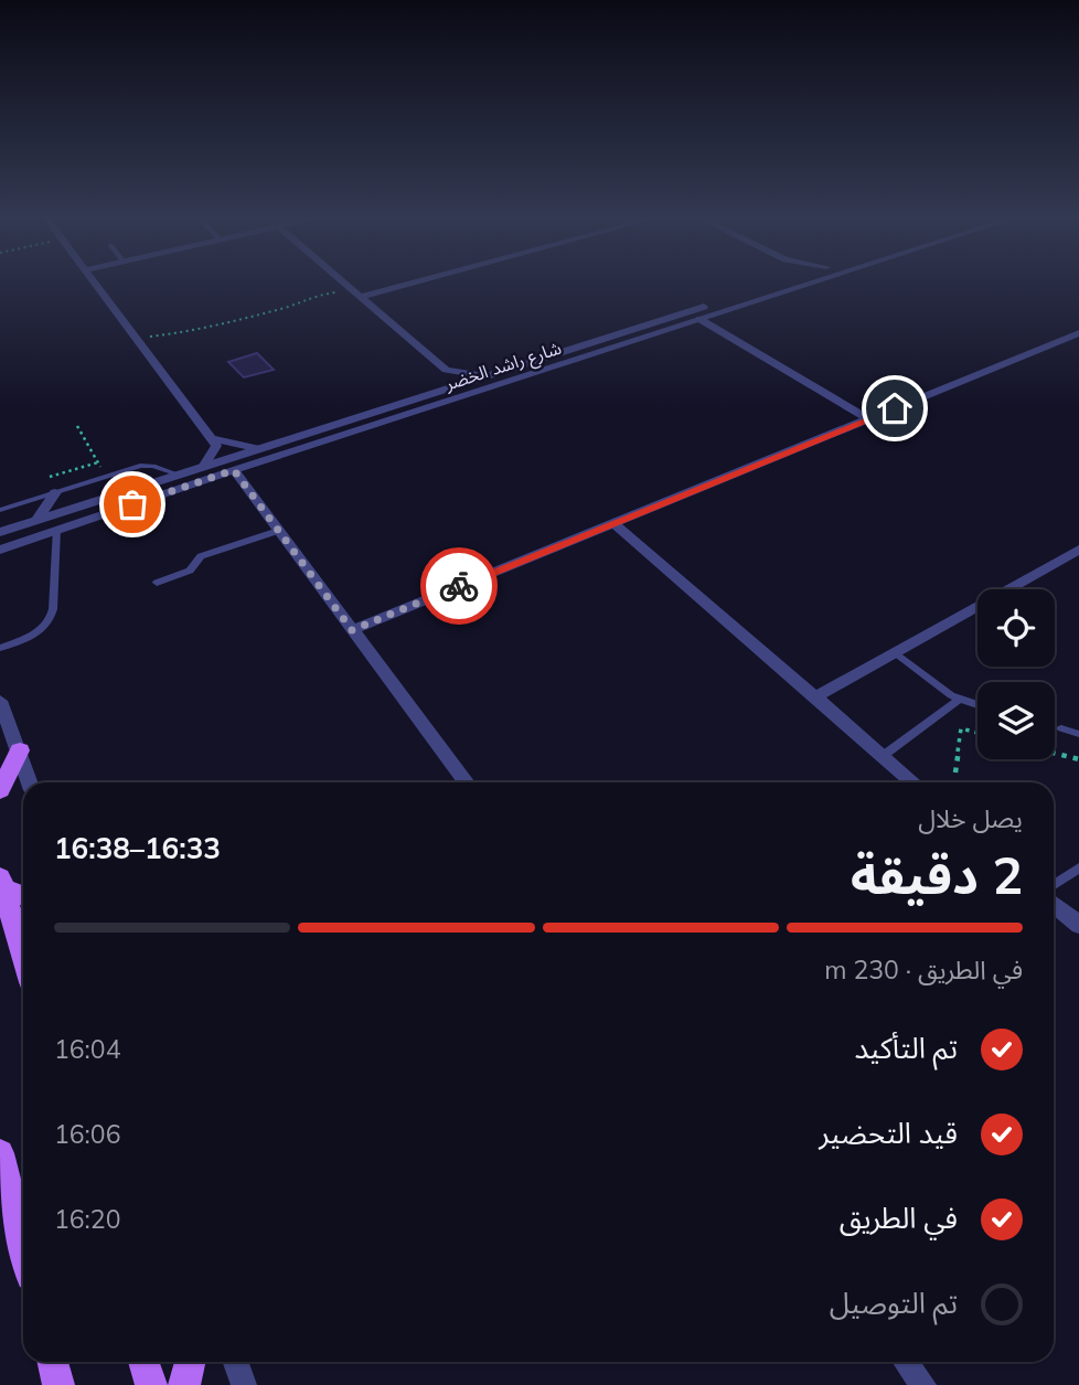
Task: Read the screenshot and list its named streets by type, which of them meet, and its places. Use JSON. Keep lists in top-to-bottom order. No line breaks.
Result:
{"streets":{"street":["شارع راشد الخضر"]},"page":{"heading":["2 دقيقة","يصل خلال","16:33–16:38"],"bar":"في الطريق · 230 m","list":[["تم التأكيد","16:04"],["قيد التحضير","16:06"],["في الطريق","16:20"],"تم التوصيل"]}}
